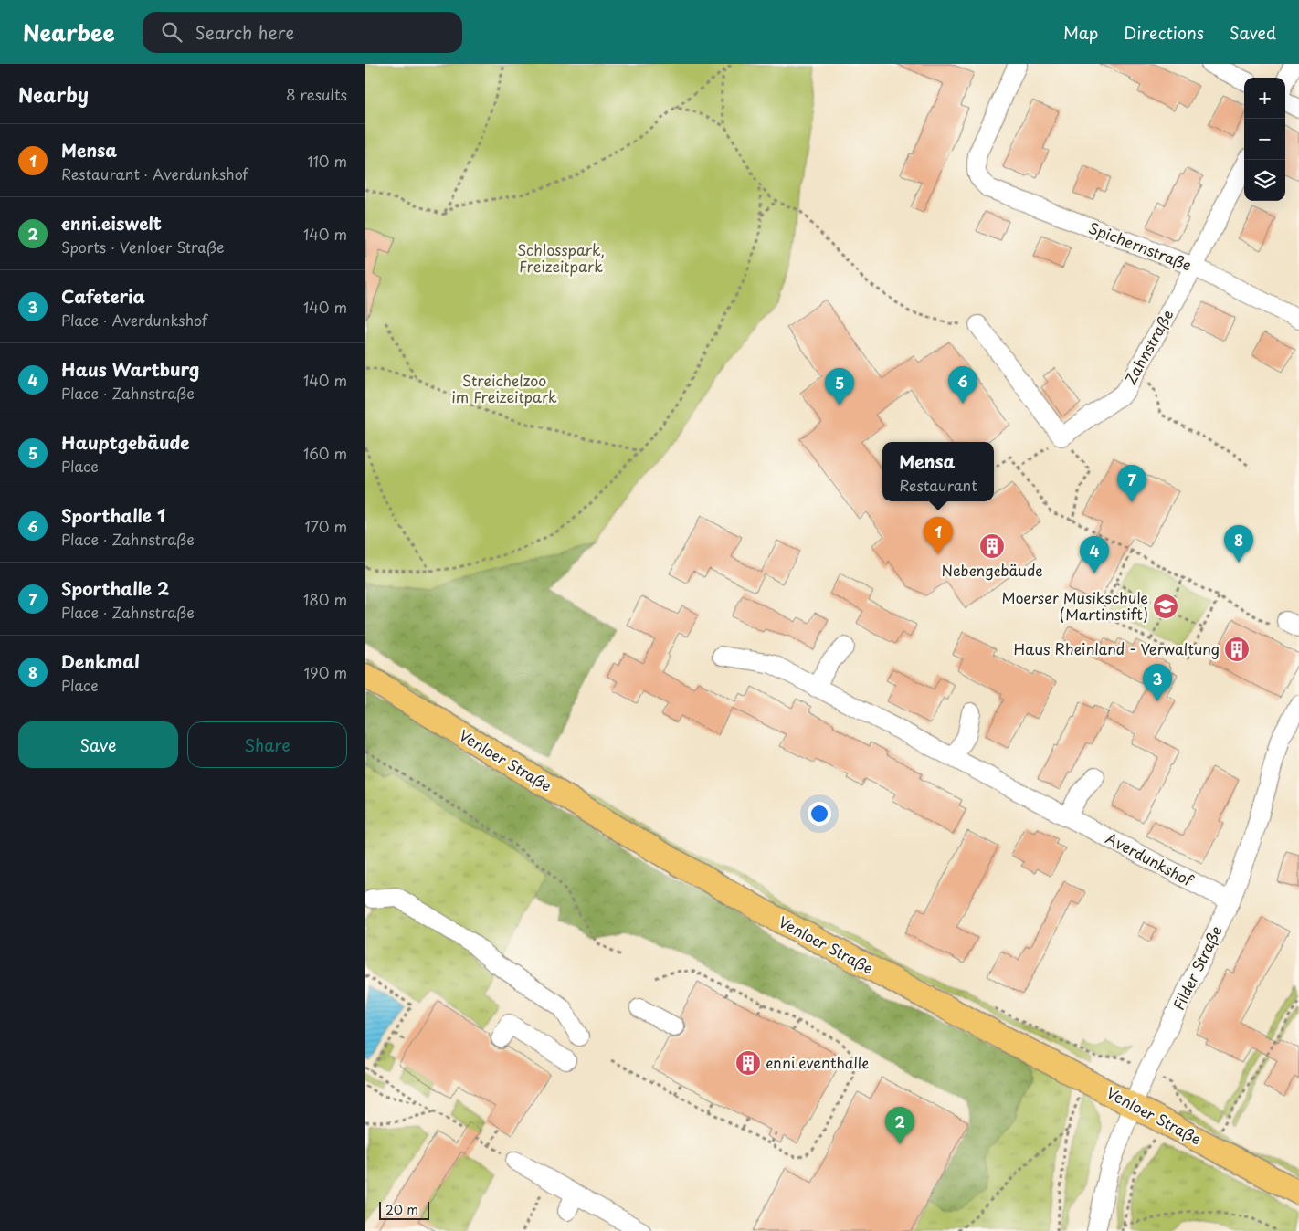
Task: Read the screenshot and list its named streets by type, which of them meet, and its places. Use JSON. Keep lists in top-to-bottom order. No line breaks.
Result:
{"streets":{"main road":["Venloer Straße"],"street":["Spichernstraße","Zahnstraße","Averdunkshof","Filder Straße"]},"crossings":[["Spichernstraße","Zahnstraße"],["Venloer Straße","Filder Straße"],["Averdunkshof","Filder Straße"]],"parks":["Schlosspark, Freizeitpark","Streichelzoo im Freizeitpark"],"places":{"building":["Nebengebäude","Haus Rheinland - Verwaltung","enni.eventhalle"],"school or university":["Moerser Musikschule (Martinstift)"]},"scale_bar":"20 m","page":{"header":"Nearbee","search":"Search here","nav":["Map","Directions","Saved"],"heading":["Nearby","8 results"],"map_buttons":["+","−"],"list":[{"mark":"1","name":"Mensa","note":"Restaurant · Averdunkshof","value":"110 m"},{"mark":"2","name":"enni.eiswelt","note":"Sports · Venloer Straße","value":"140 m"},{"mark":"3","name":"Cafeteria","note":"Place · Averdunkshof","value":"140 m"},{"mark":"4","name":"Haus Wartburg","note":"Place · Zahnstraße","value":"140 m"},{"mark":"5","name":"Hauptgebäude","note":"Place","value":"160 m"},{"mark":"6","name":"Sporthalle 1","note":"Place · Zahnstraße","value":"170 m"},{"mark":"7","name":"Sporthalle 2","note":"Place · Zahnstraße","value":"180 m"},{"mark":"8","name":"Denkmal","note":"Place","value":"190 m"}],"pins":["6","5","7","1","8","4","3","2"],"popup":["Mensa","Restaurant"],"buttons":["Save","Share"],"scale":"20 m"}}
